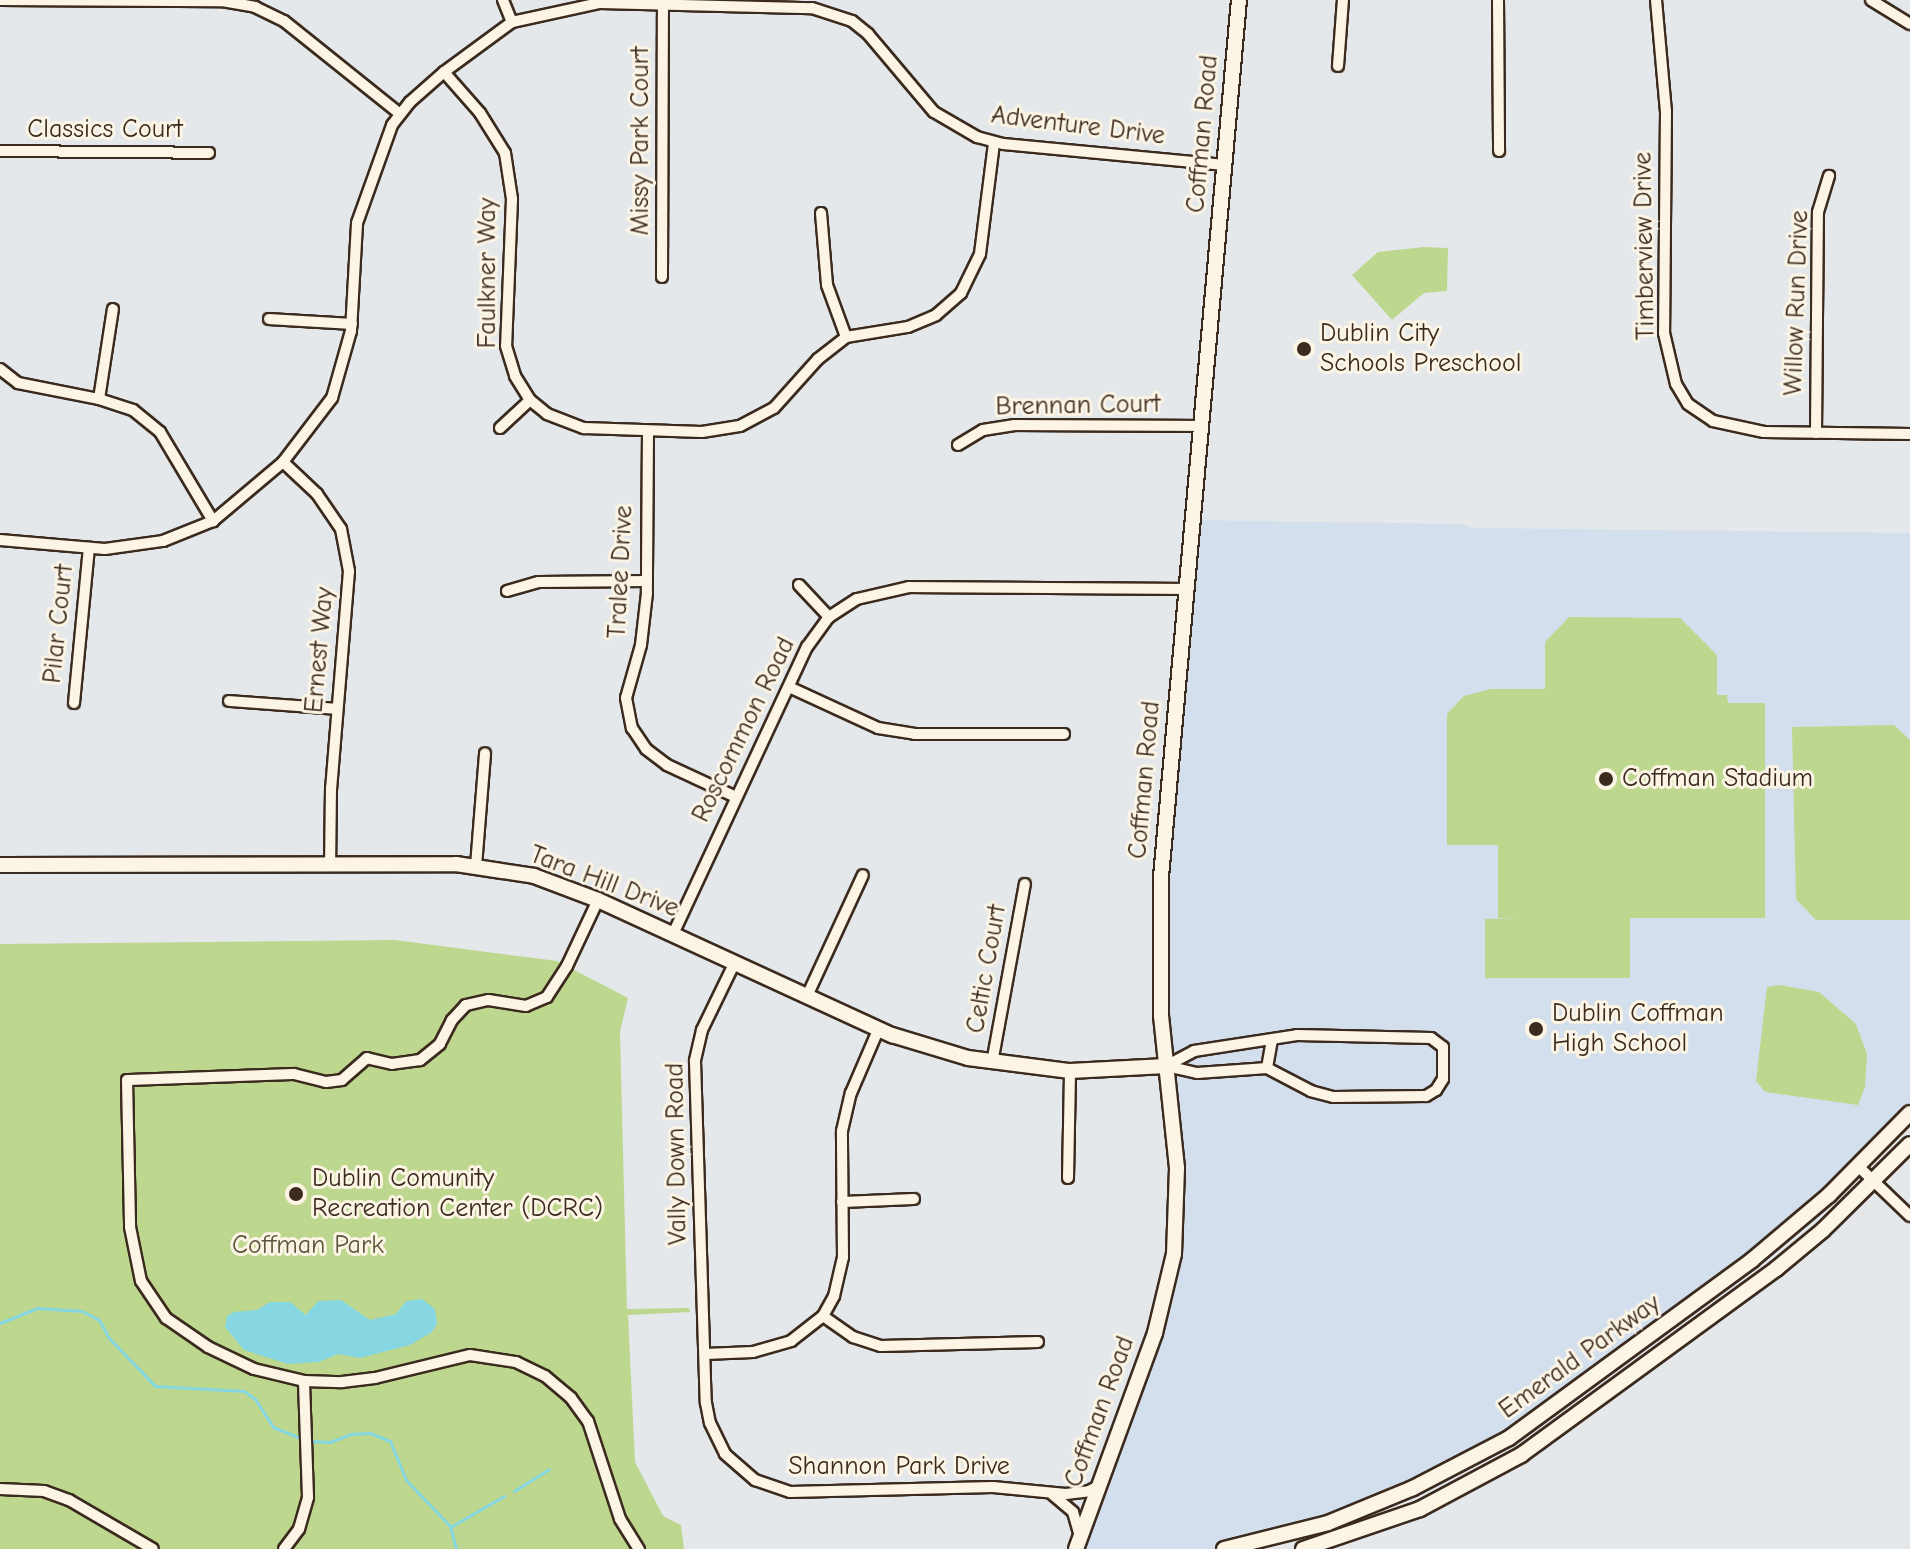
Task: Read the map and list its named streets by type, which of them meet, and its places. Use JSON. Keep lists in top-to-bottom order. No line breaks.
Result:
{"streets":{"main road":["Coffman Road","Tara Hill Drive","Emerald Parkway"],"street":["Adventure Drive","Classics Court","Missy Park Court","Timberview Drive","Faulkner Way","Willow Run Drive","Brennan Court","Tralee Drive","Pilar Court","Ernest Way","Roscommon Road","Celtic Court","Vally Down Road","Shannon Park Drive"]},"crossings":[["Adventure Drive","Coffman Road"],["Adventure Drive","Missy Park Court"],["Adventure Drive","Faulkner Way"],["Adventure Drive","Pilar Court"],["Adventure Drive","Ernest Way"],["Coffman Road","Brennan Court"],["Coffman Road","Roscommon Road"],["Coffman Road","Tara Hill Drive"],["Coffman Road","Shannon Park Drive"],["Timberview Drive","Willow Run Drive"],["Tralee Drive","Roscommon Road"],["Ernest Way","Tara Hill Drive"],["Roscommon Road","Tara Hill Drive"],["Tara Hill Drive","Celtic Court"],["Tara Hill Drive","Vally Down Road"],["Vally Down Road","Shannon Park Drive"]],"parks":["Coffman Park"],"places":["Dublin City Schools Preschool","Coffman Stadium","Dublin Coffman High School","Dublin Comunity Recreation Center (DCRC)"]}
